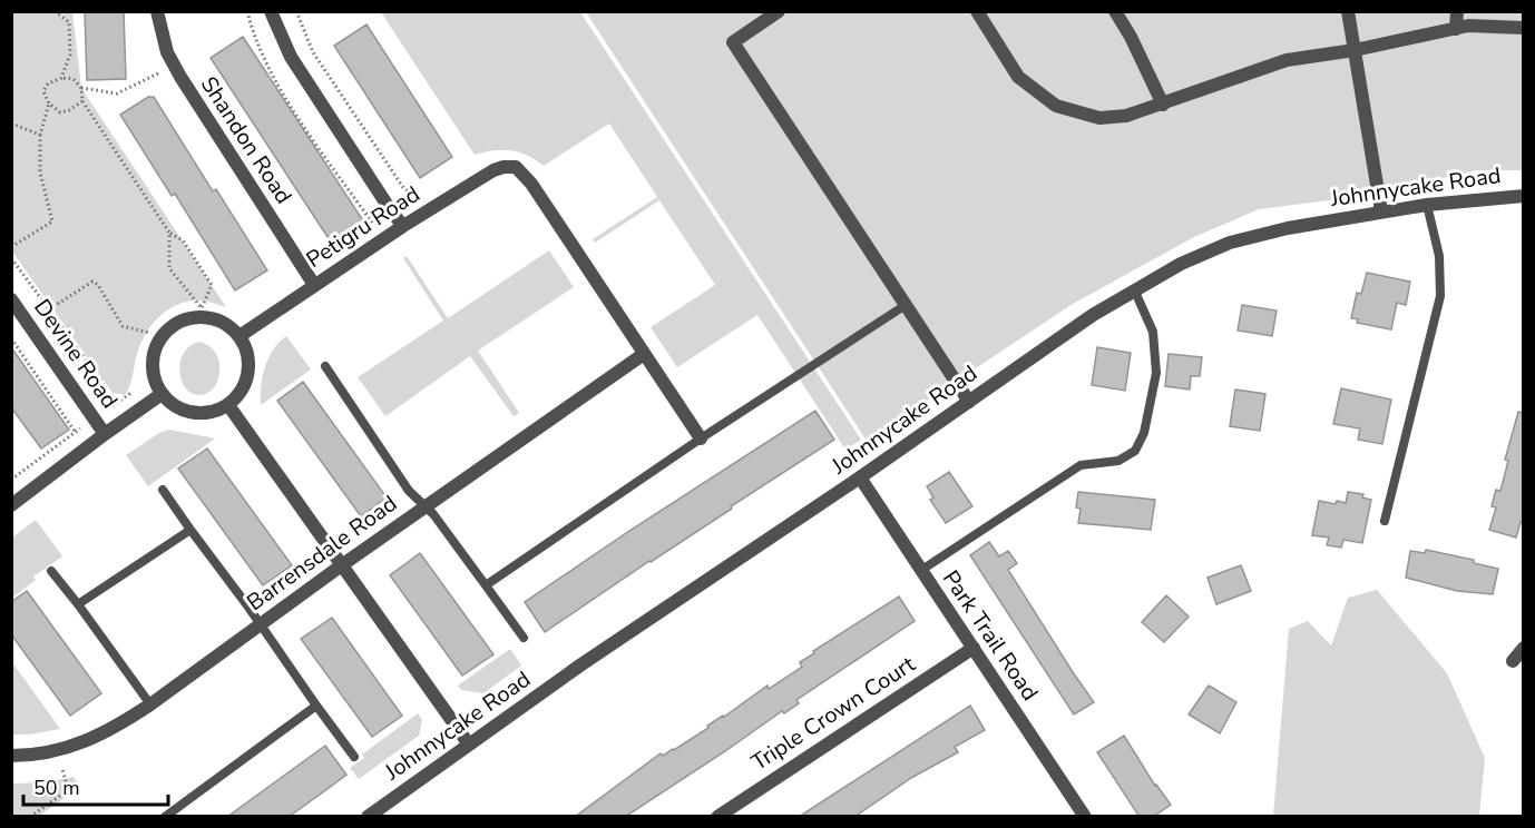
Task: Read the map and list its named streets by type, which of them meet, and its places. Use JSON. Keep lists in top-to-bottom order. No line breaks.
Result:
{"streets":{"street":["Shandon Road","Johnnycake Road","Petigru Road","Devine Road","Barrensdale Road","Park Trail Road","Triple Crown Court"]},"crossings":[["Shandon Road","Petigru Road"],["Johnnycake Road","Park Trail Road"],["Petigru Road","Barrensdale Road"],["Park Trail Road","Triple Crown Court"]],"scale_bar":"50 m"}
